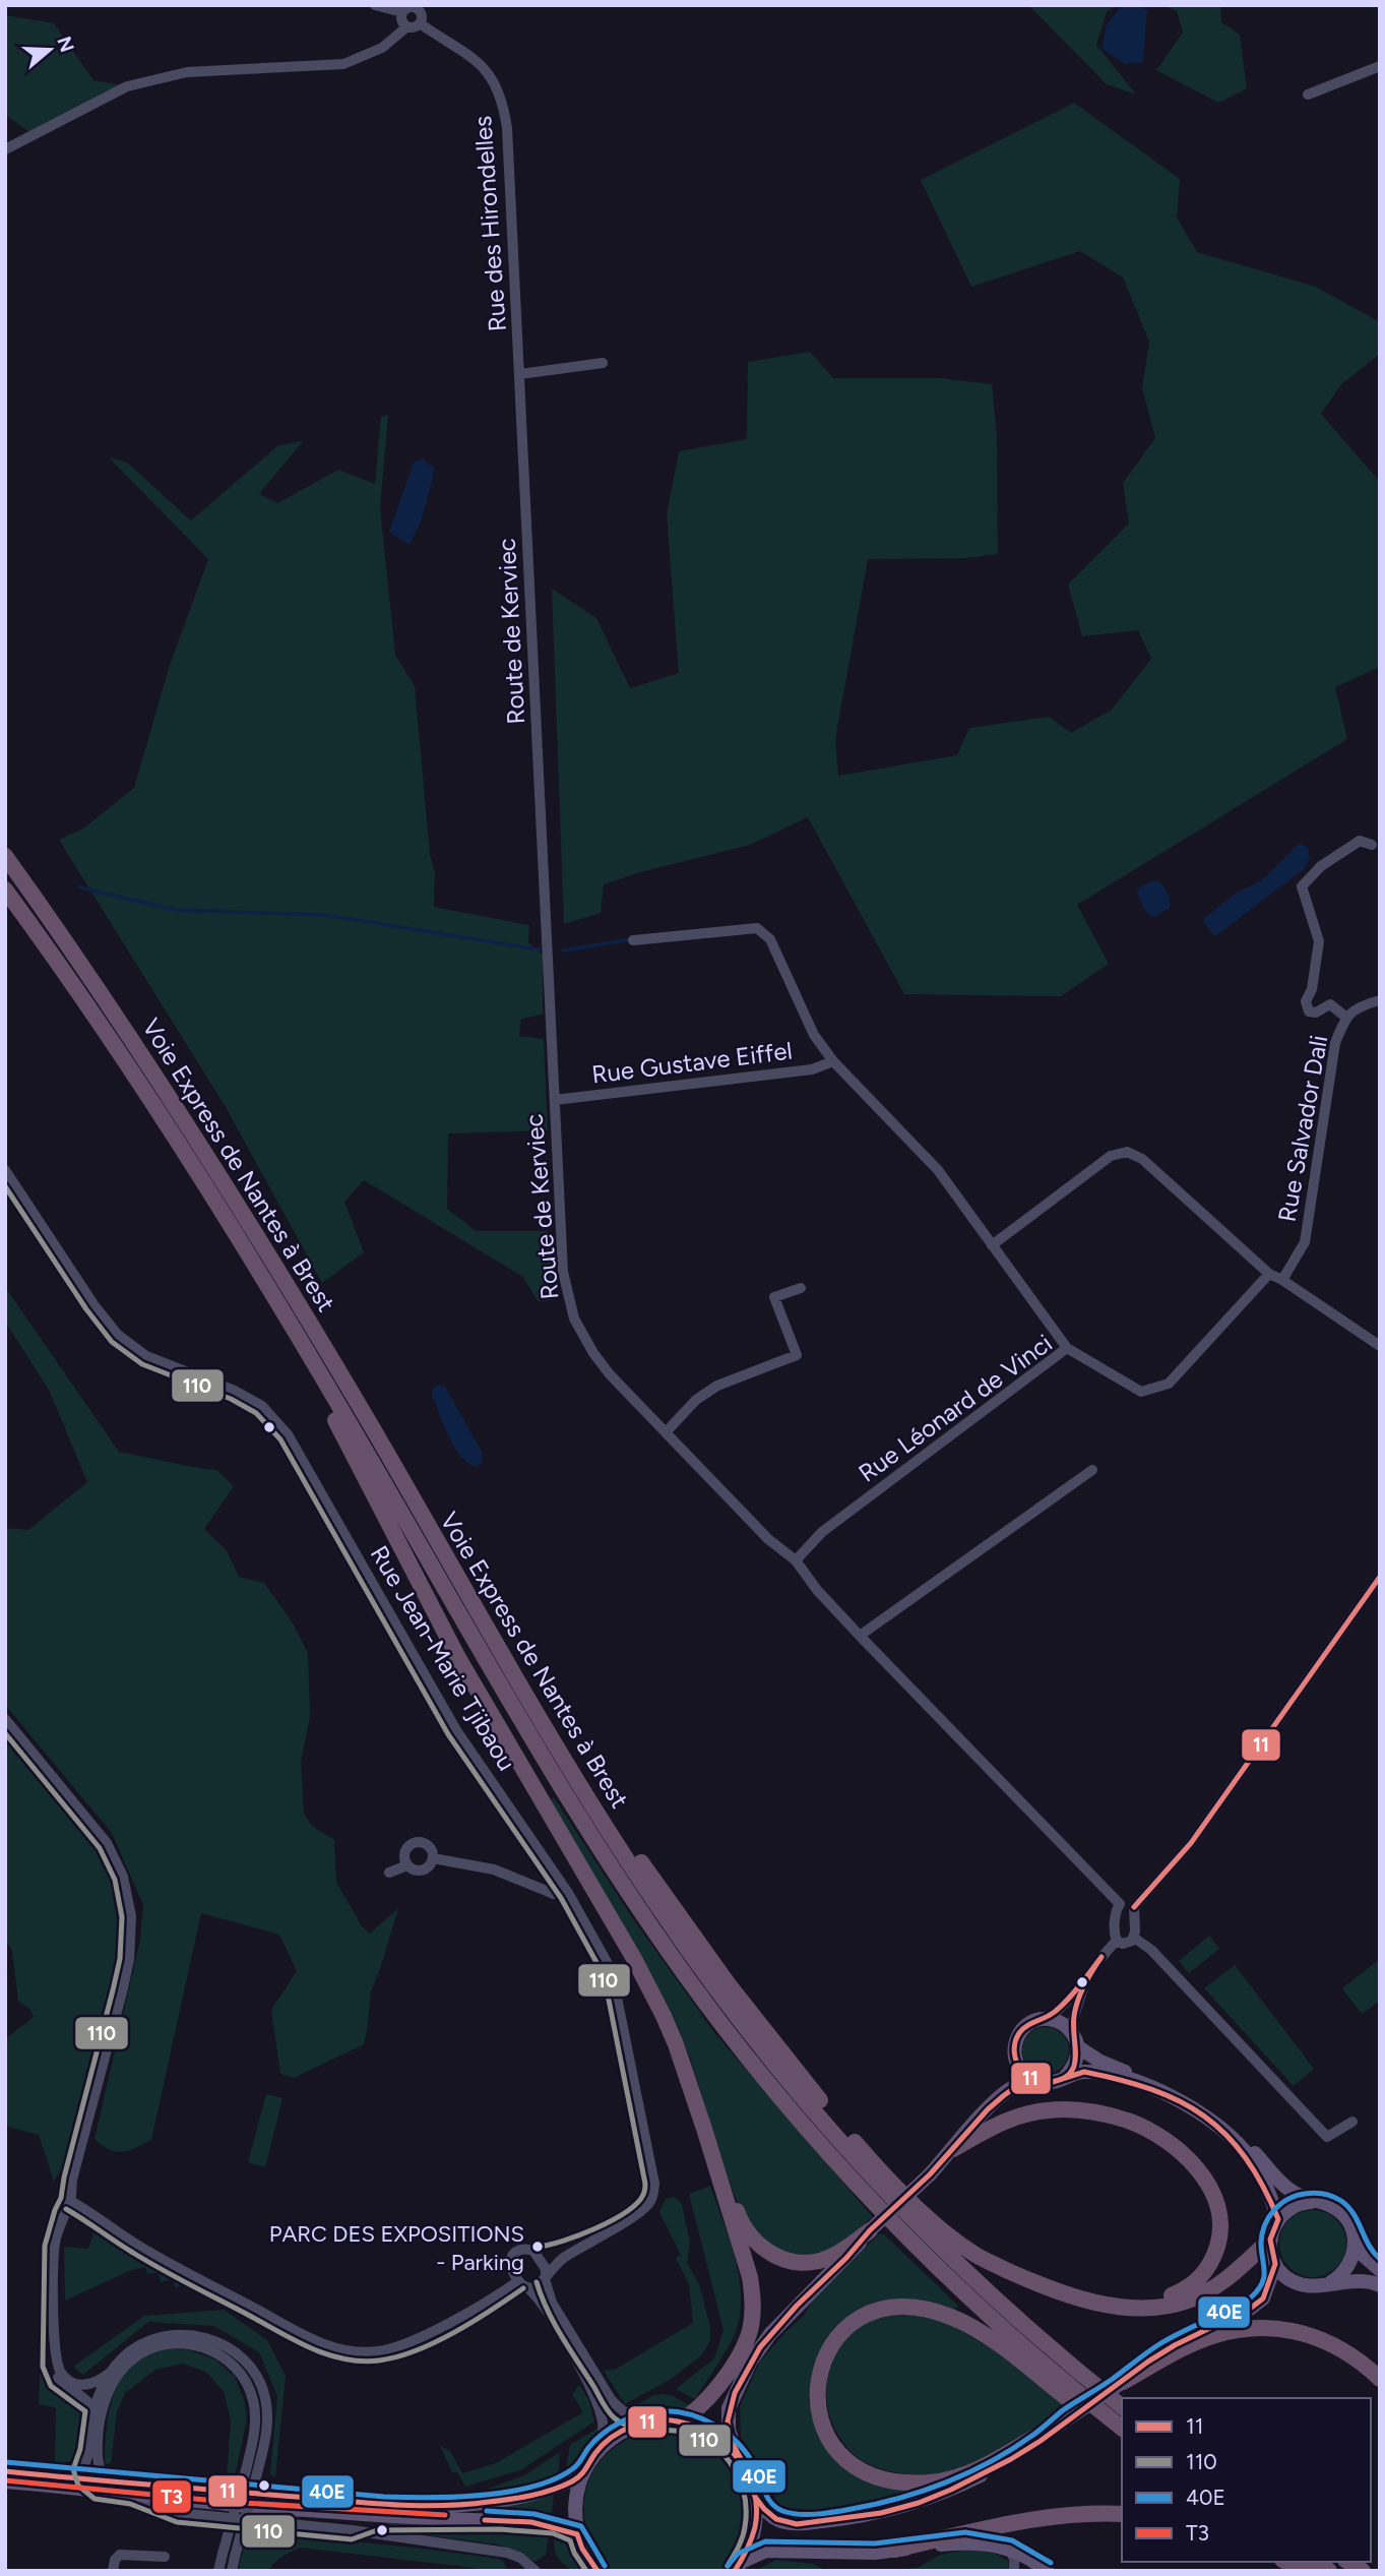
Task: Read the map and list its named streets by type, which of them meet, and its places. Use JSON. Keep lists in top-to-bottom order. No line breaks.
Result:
{"streets":{"highway":["Voie Express de Nantes à Brest"],"street":["Rue des Hirondelles","Route de Kerviec","Rue Gustave Eiffel","Rue Salvador Dali","Rue Léonard de Vinci","Rue Jean-Marie Tjibaou"]},"crossings":[["Rue des Hirondelles","Route de Kerviec"],["Route de Kerviec","Rue Gustave Eiffel"],["Route de Kerviec","Rue Léonard de Vinci"]],"places":["PARC DES EXPOSITIONS - Parking"],"lines":["transit line 110","transit line 11","transit line 40E","transit line T3"],"legend":["11","110","40E","T3"],"north":"right"}
